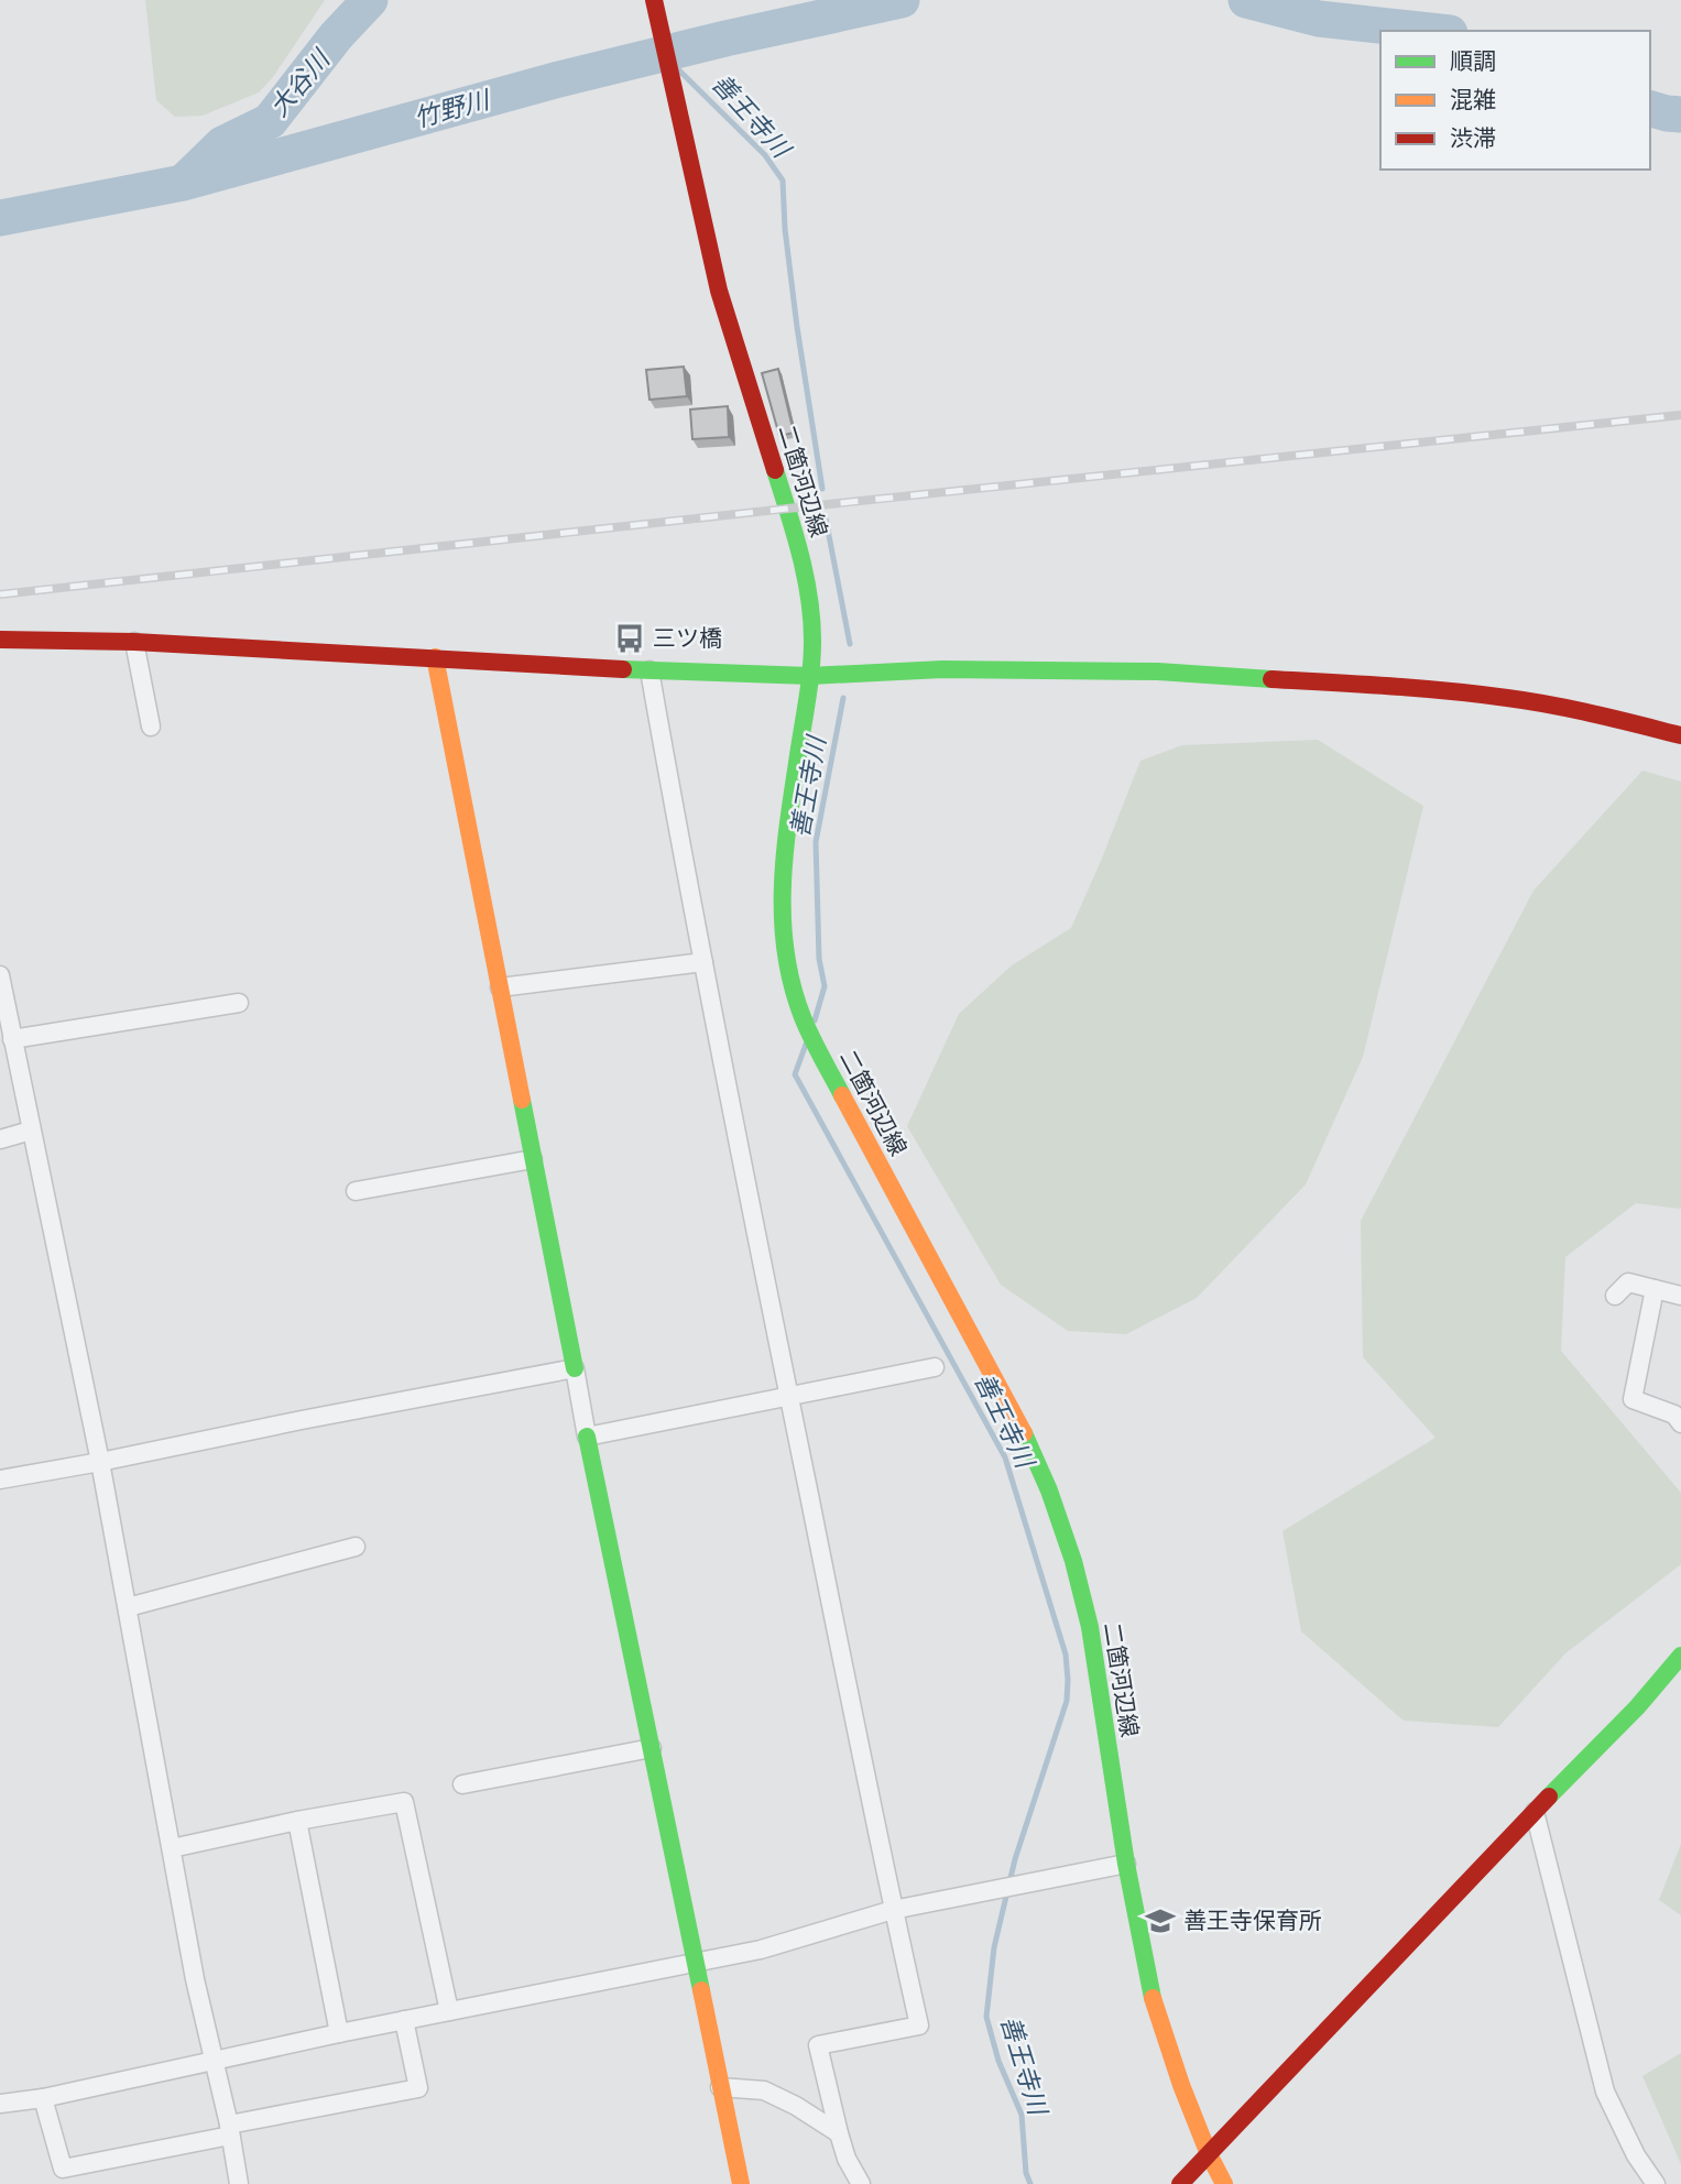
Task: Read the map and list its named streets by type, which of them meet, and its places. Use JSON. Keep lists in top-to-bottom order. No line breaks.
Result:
{"streets":{"street":["二箇河辺線"]},"water":["大谷川","竹野川","善王寺川"],"places":{"bus stop":["三ツ橋"],"school or university":["善王寺保育所"]},"legend":["順調","混雑","渋滞"]}
